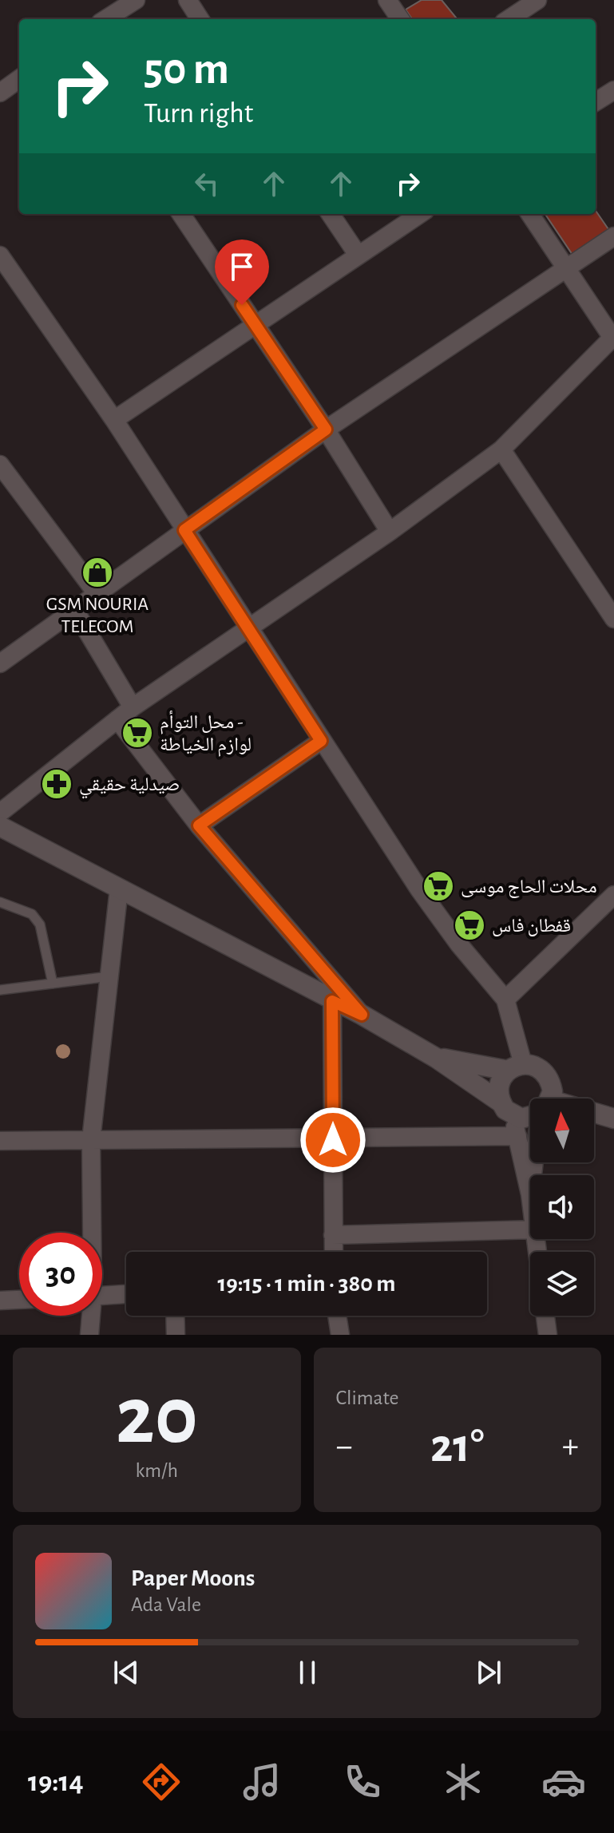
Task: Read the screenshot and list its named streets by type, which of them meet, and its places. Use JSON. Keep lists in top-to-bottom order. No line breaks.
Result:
{"places":{"shop":["GSM NOURIA TELECOM"],"supermarket":["محل التوأم - لوازم الخياطة","محلات الحاج موسى","قفطان فاس"],"pharmacy":["صيدلية حقيقي"]},"north":"top","page":{"turn":["50 m","Turn right"],"limit":"30","trip":"19:15 · 1 min · 380 m","tile":[["20","km/h"],"Climate"],"heat":["−","21°","+"],"song":["Paper Moons","Ada Vale"],"tabs":"19:14"}}
